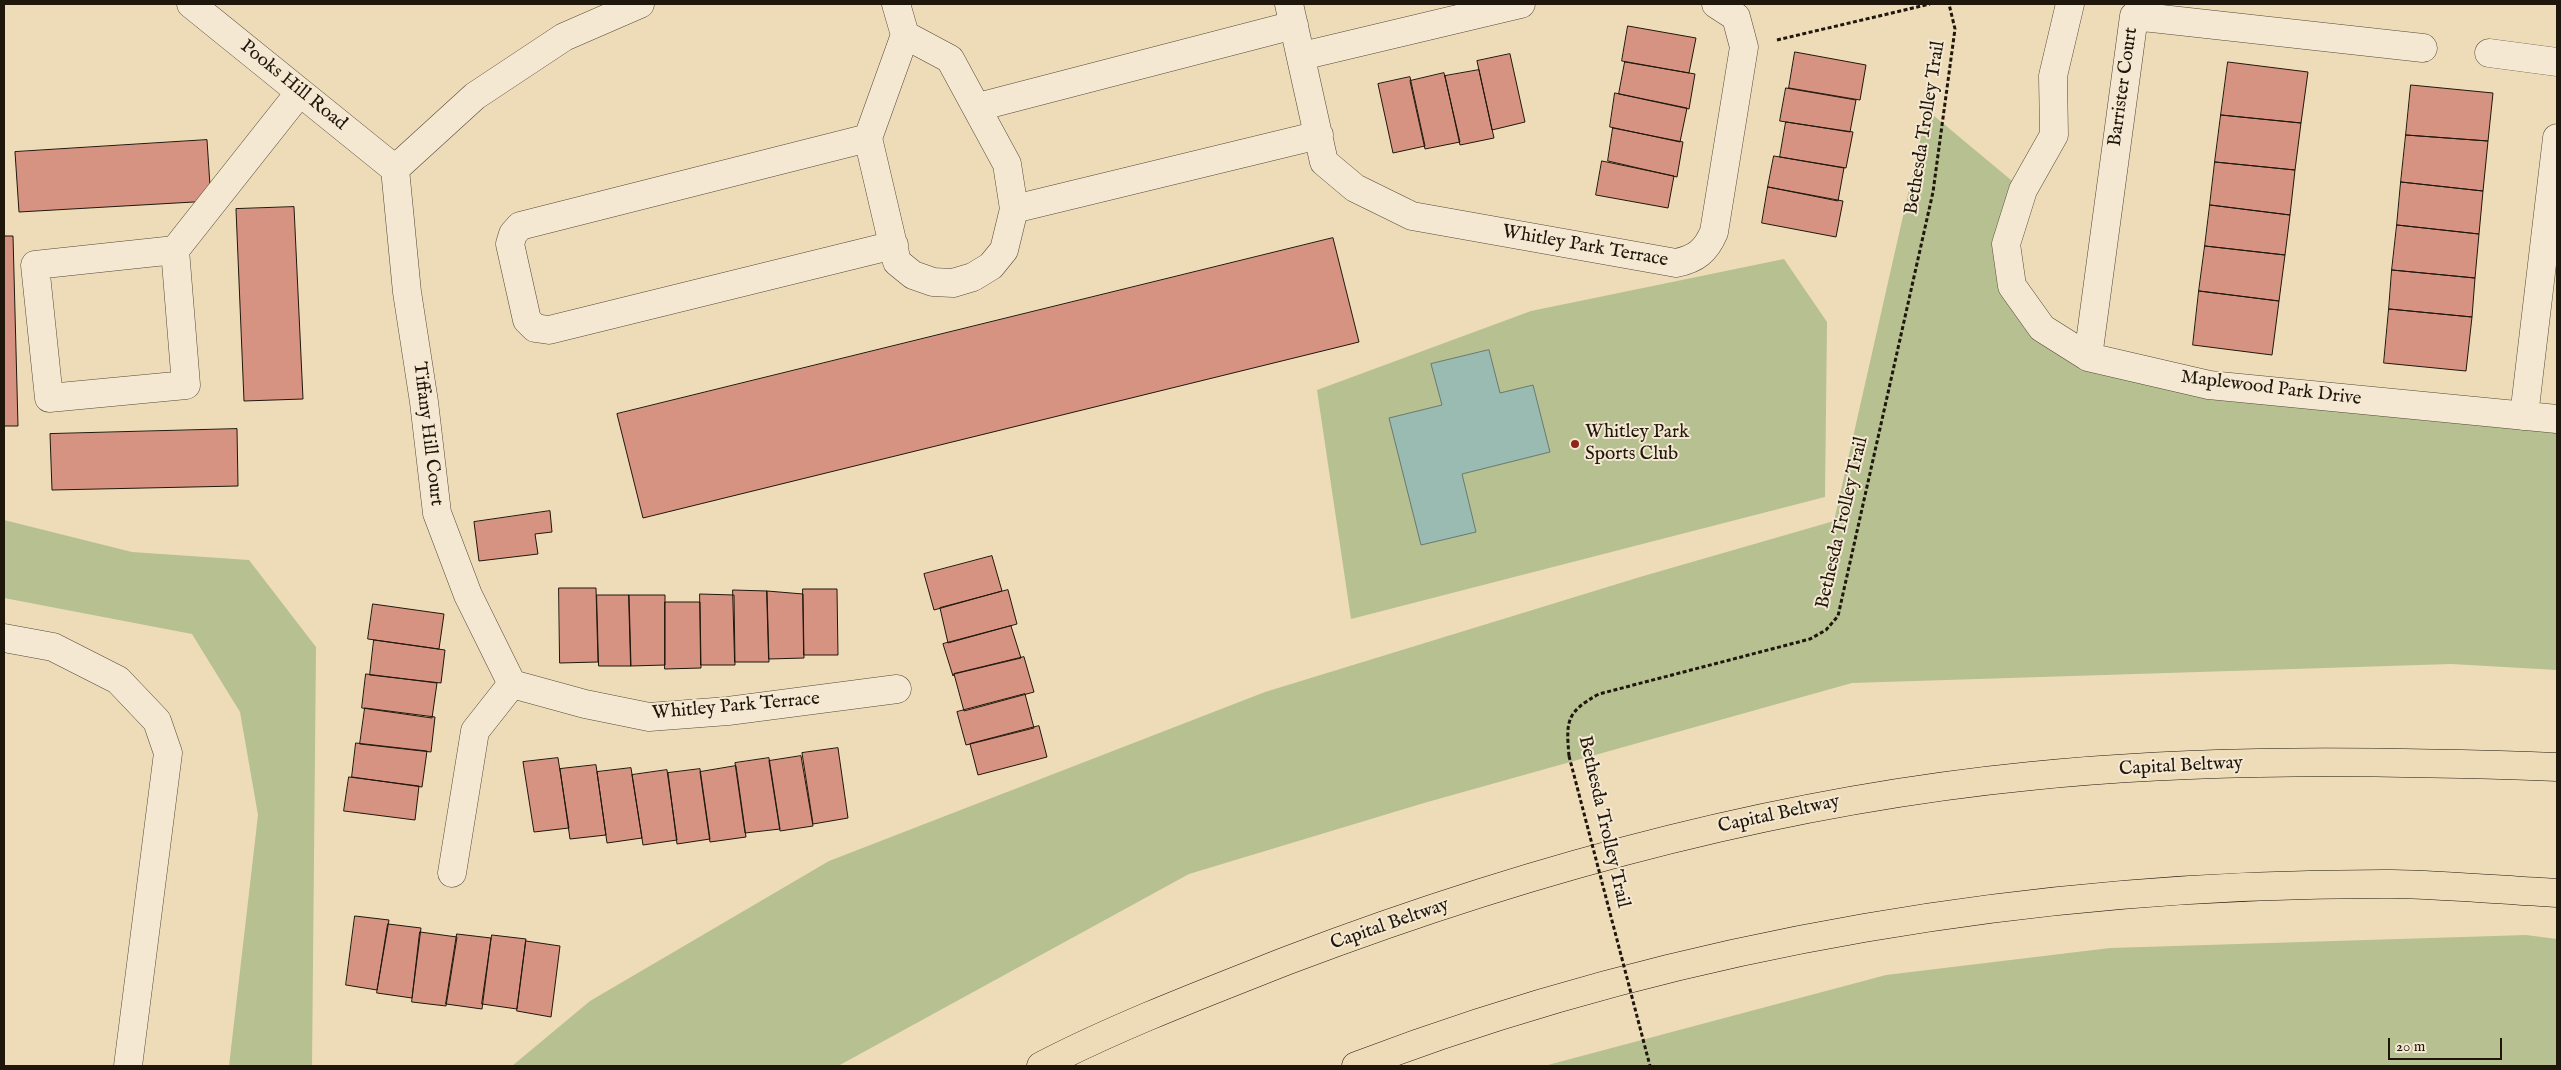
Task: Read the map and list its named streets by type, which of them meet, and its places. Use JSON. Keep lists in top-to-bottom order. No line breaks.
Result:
{"streets":{"highway":["Capital Beltway"],"street":["Pooks Hill Road","Barrister Court","Whitley Park Terrace","Maplewood Park Drive","Tiffany Hill Court"],"path":["Bethesda Trolley Trail"]},"crossings":[["Pooks Hill Road","Tiffany Hill Court"],["Barrister Court","Maplewood Park Drive"],["Whitley Park Terrace","Tiffany Hill Court"]],"places":["Whitley Park Sports Club"],"scale_bar":"20 m"}
